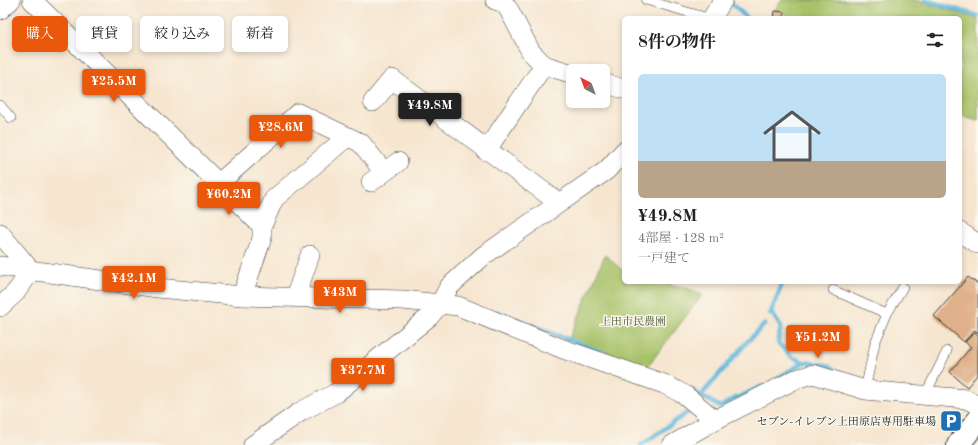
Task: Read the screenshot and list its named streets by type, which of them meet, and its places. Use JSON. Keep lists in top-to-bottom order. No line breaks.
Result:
{"parks":["上田市民農園"],"places":{"parking":["セブン-イレブン上田原店専用駐車場"]},"north":"top left","page":{"chip":["購入","賃貸","絞り込み","新着"],"heading":"8件の物件","list":[{"name":"¥49.8M","note":"4部屋 · 128 m² · 一戸建て"}],"price":["¥25.5M","¥49.8M","¥28.6M","¥60.2M","¥42.1M","¥43M","¥51.2M","¥37.7M"]}}
